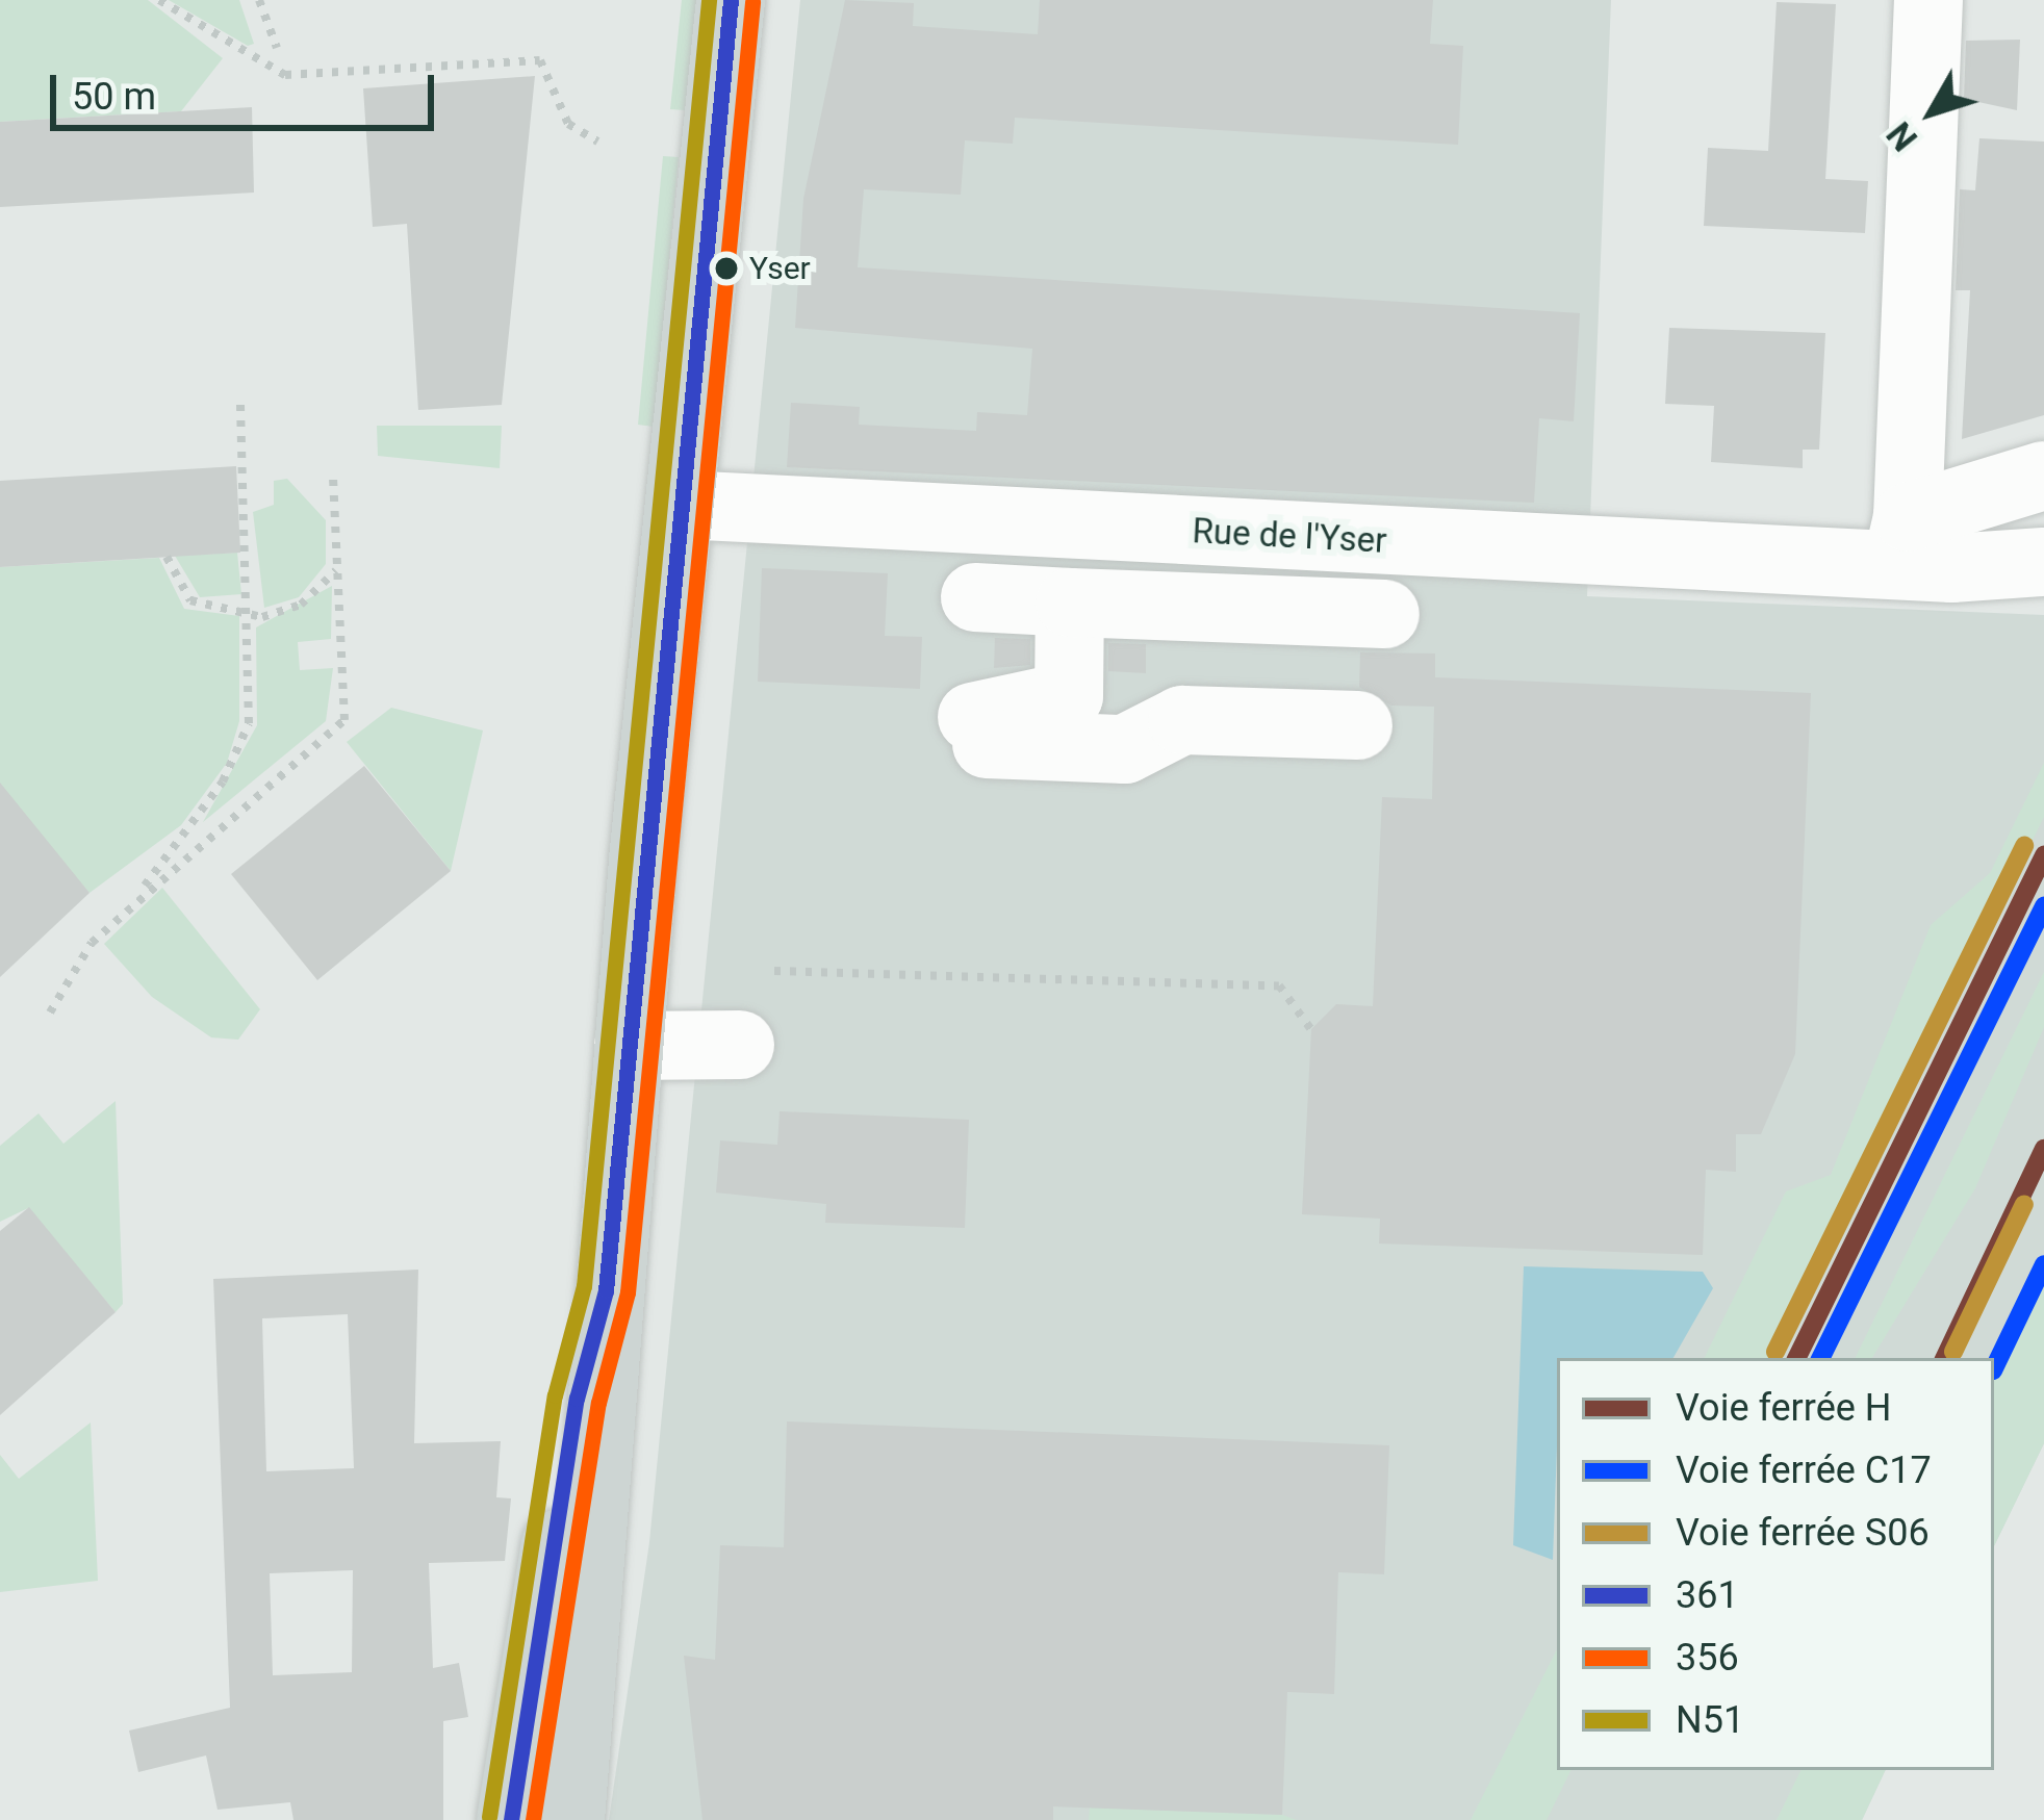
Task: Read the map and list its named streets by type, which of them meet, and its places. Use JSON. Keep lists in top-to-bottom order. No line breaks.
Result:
{"streets":{"street":["Rue de l'Yser"]},"places":["Yser"],"lines":["transit line 361","transit line N51","transit line 356","rail line S06","rail line H","rail line C17"],"legend":["Voie ferrée H","Voie ferrée C17","Voie ferrée S06","361","356","N51"],"scale_bar":"50 m","north":"bottom left"}
